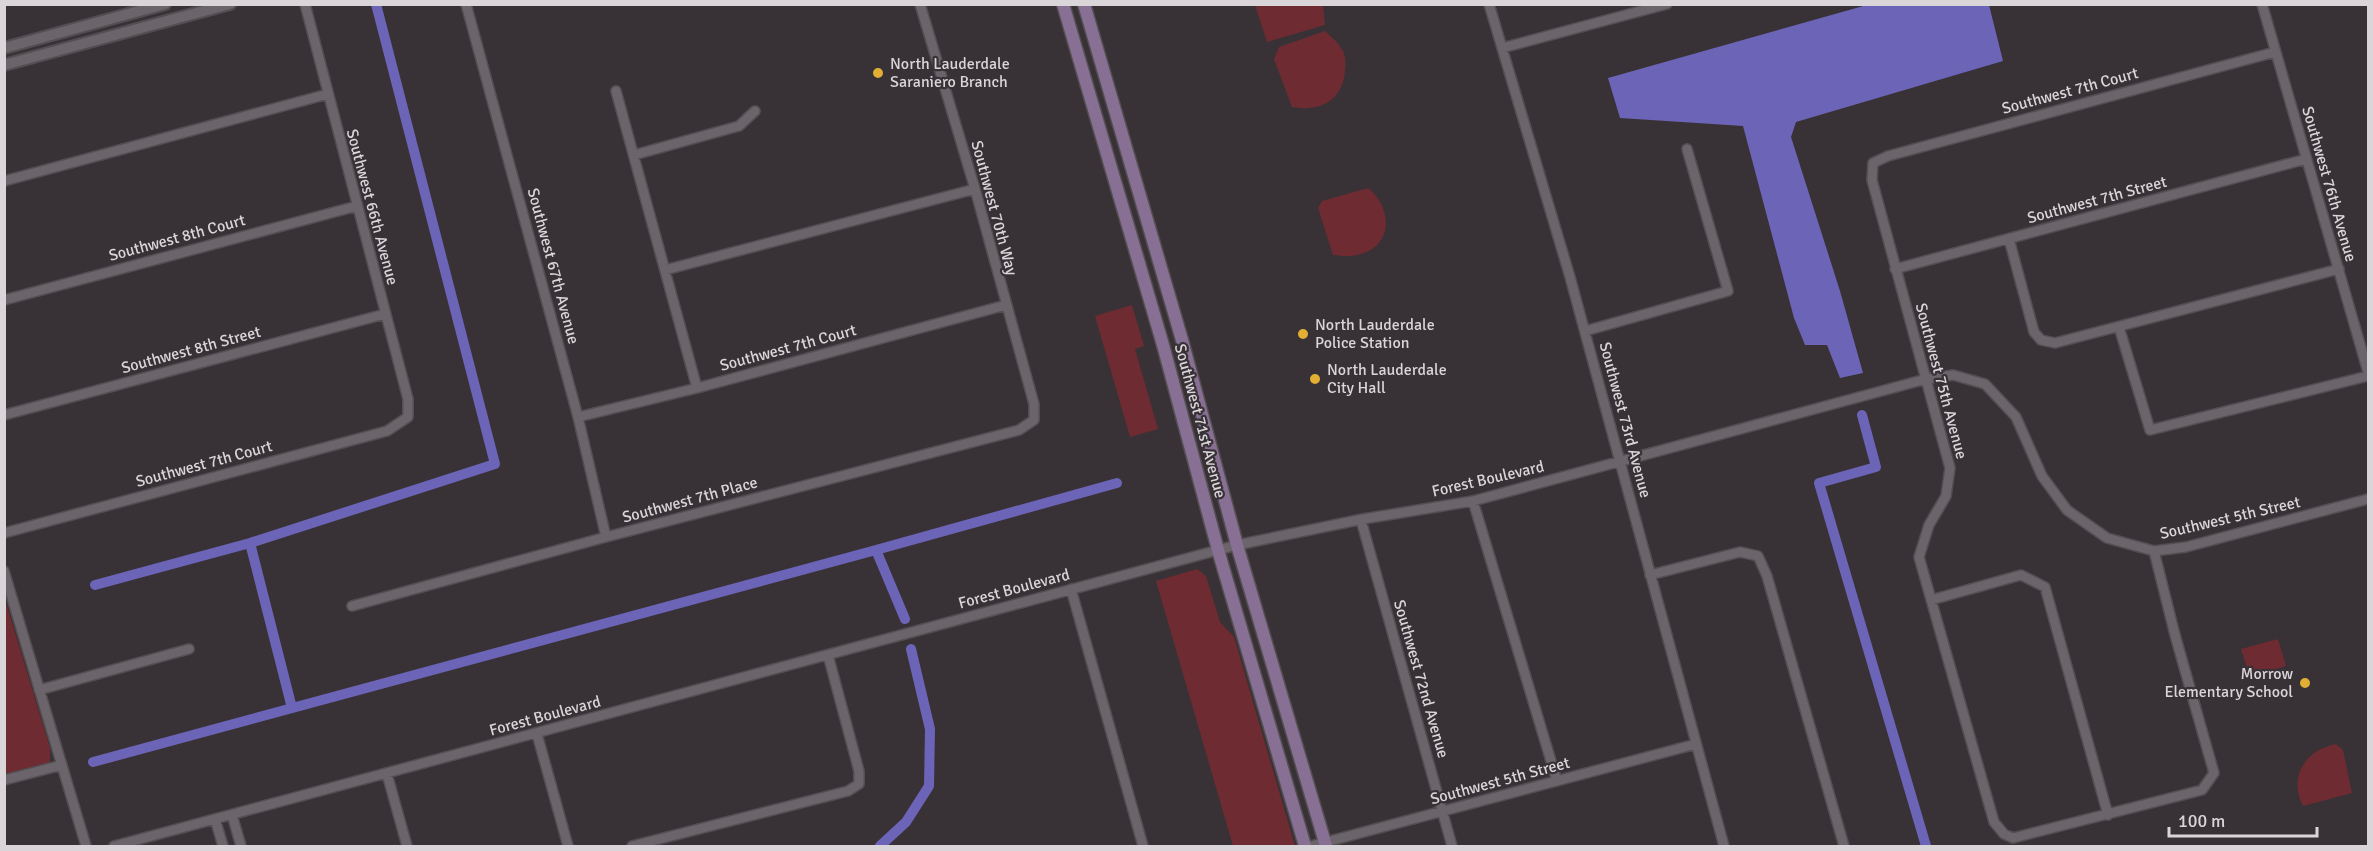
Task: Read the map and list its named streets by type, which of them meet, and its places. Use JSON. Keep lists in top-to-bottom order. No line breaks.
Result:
{"streets":{"main road":["Southwest 71st Avenue"],"street":["Southwest 7th Court","Southwest 76th Avenue","Southwest 7th Street","Southwest 66th Avenue","Southwest 70th Way","Southwest 8th Court","Southwest 67th Avenue","Southwest 8th Street","Southwest 75th Avenue","Southwest 73rd Avenue","Forest Boulevard","Southwest 7th Place","Southwest 5th Street","Southwest 72nd Avenue"]},"crossings":[["Southwest 7th Court","Southwest 76th Avenue"],["Southwest 7th Court","Southwest 66th Avenue"],["Southwest 7th Court","Southwest 70th Way"],["Southwest 7th Court","Southwest 67th Avenue"],["Southwest 7th Court","Southwest 75th Avenue"],["Southwest 76th Avenue","Southwest 7th Street"],["Southwest 7th Street","Southwest 75th Avenue"],["Southwest 66th Avenue","Southwest 8th Court"],["Southwest 66th Avenue","Southwest 8th Street"],["Southwest 70th Way","Southwest 7th Place"],["Southwest 67th Avenue","Southwest 7th Place"],["Southwest 75th Avenue","Forest Boulevard"],["Southwest 75th Avenue","Southwest 5th Street"],["Southwest 73rd Avenue","Forest Boulevard"],["Southwest 73rd Avenue","Southwest 5th Street"],["Southwest 71st Avenue","Forest Boulevard"],["Southwest 71st Avenue","Southwest 5th Street"],["Forest Boulevard","Southwest 5th Street"],["Forest Boulevard","Southwest 72nd Avenue"],["Southwest 5th Street","Southwest 72nd Avenue"]],"places":["North Lauderdale Saraniero Branch","North Lauderdale Police Station","North Lauderdale City Hall","Morrow Elementary School"],"scale_bar":"100 m"}
